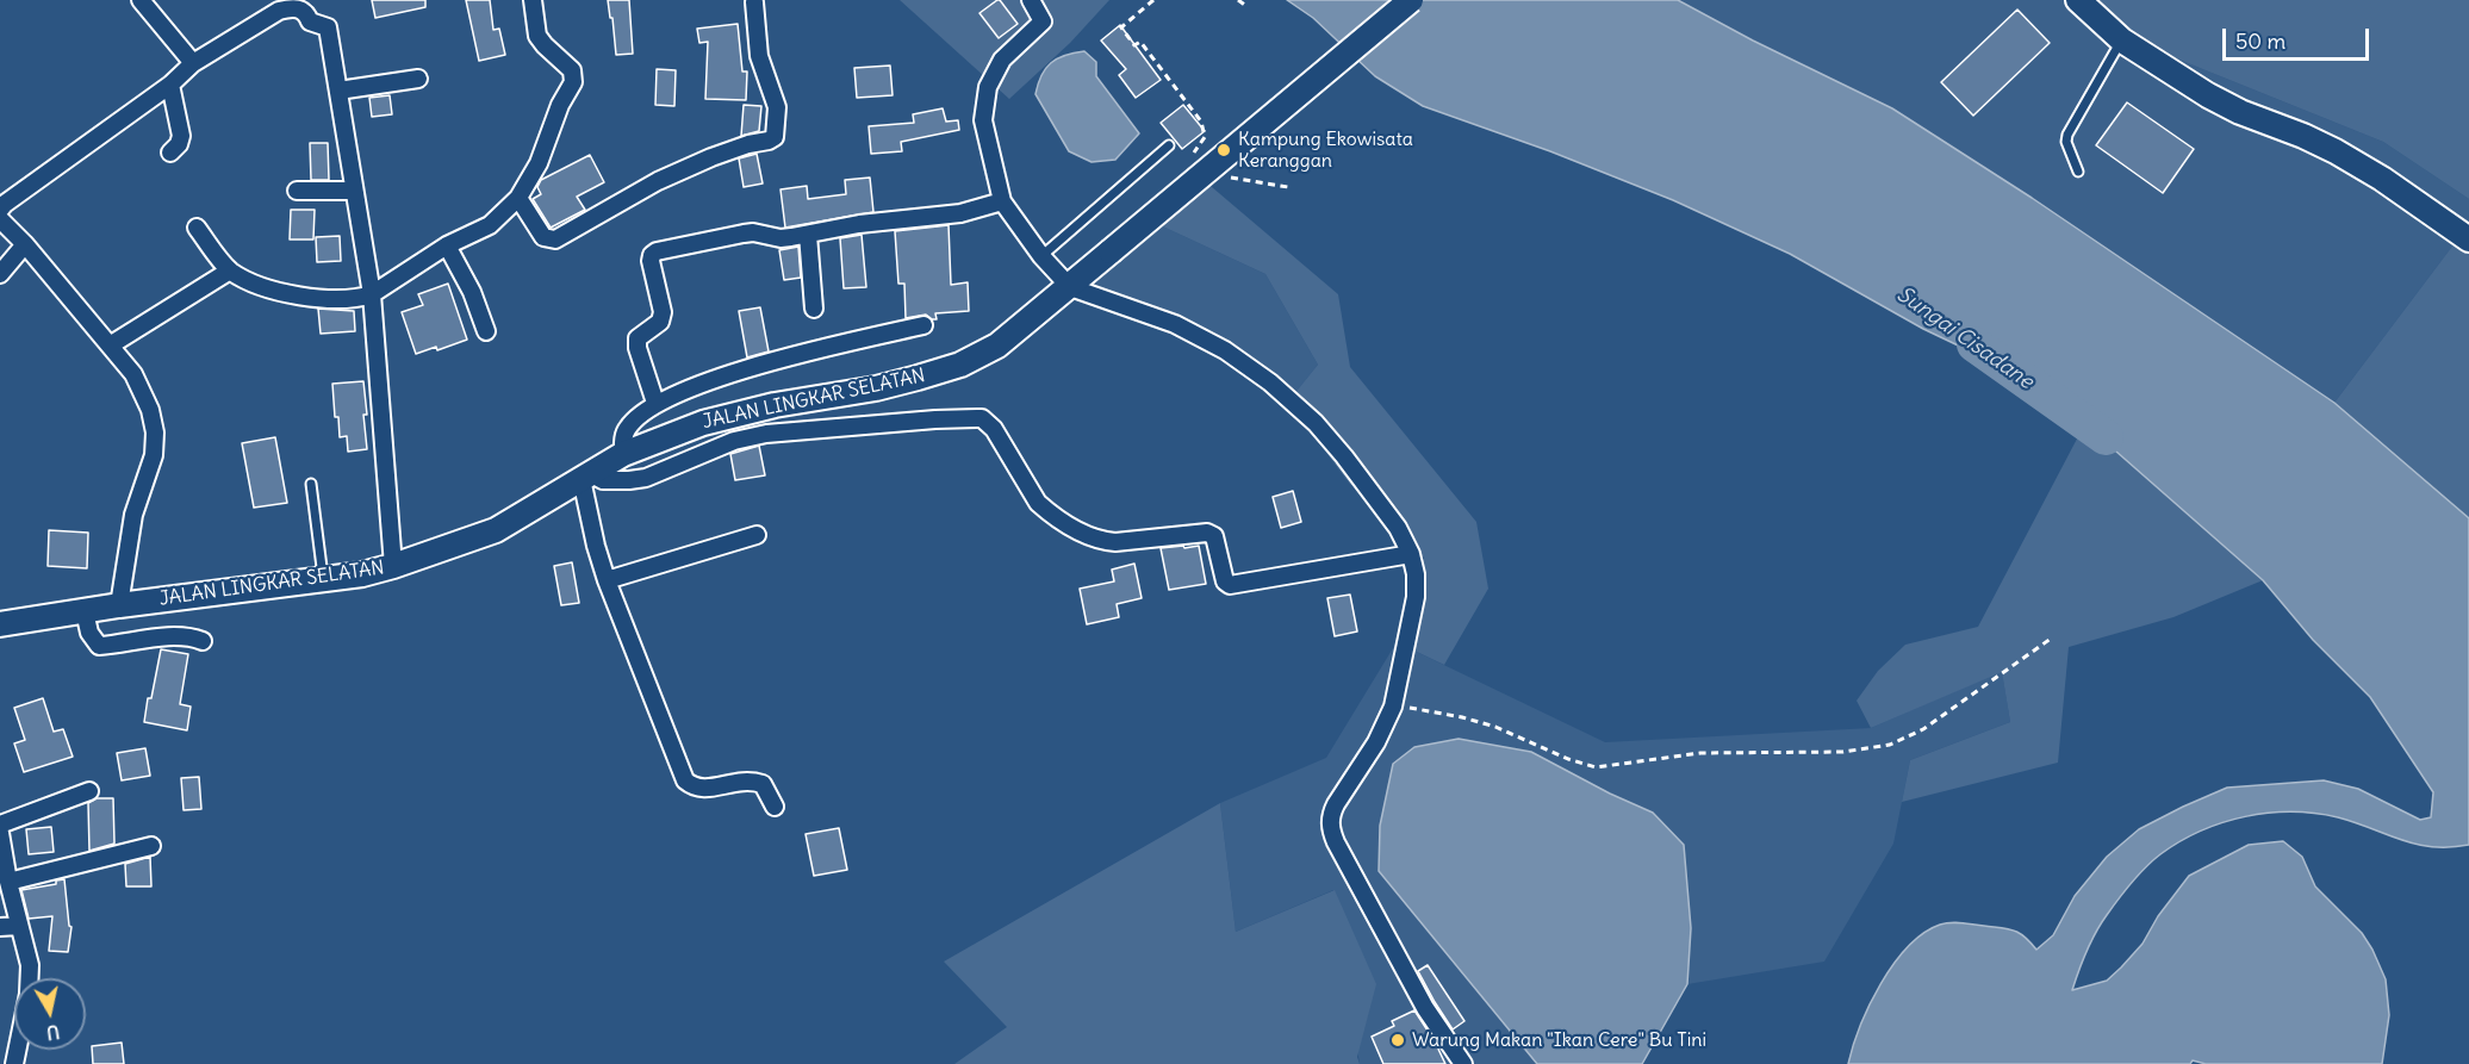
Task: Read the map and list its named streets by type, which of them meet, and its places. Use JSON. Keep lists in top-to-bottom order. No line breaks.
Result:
{"streets":{"main road":["JALAN LINGKAR SELATAN"]},"water":["Sungai Cisadane"],"places":["Kampung Ekowisata Keranggan","Warung Makan \"Ikan Cere\" Bu Tini"],"scale_bar":"50 m","north":"bottom"}
